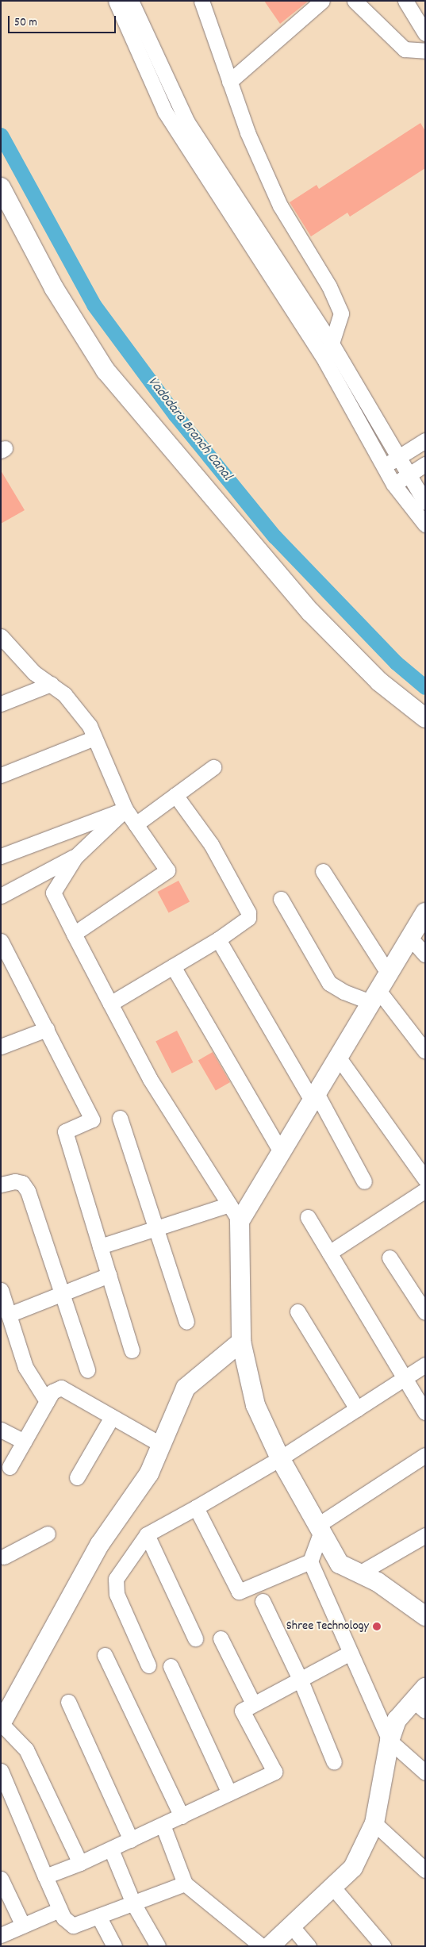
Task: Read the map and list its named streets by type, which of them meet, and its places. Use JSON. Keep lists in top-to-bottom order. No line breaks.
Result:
{"water":["Vadodara Branch Canal"],"places":["Shree Technology"],"scale_bar":"50 m"}
